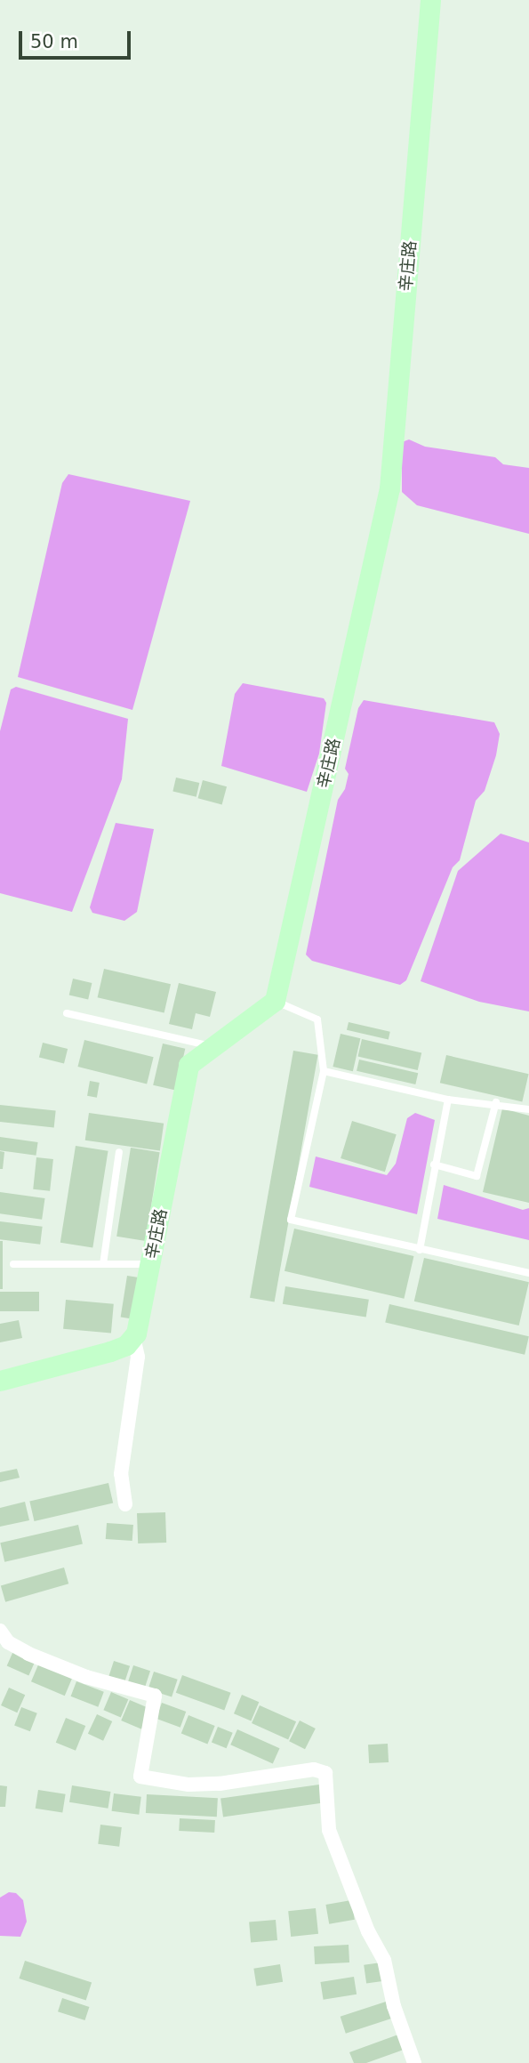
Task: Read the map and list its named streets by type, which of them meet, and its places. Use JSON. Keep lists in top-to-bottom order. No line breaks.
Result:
{"streets":{"street":["辛庄路"]},"scale_bar":"50 m"}
